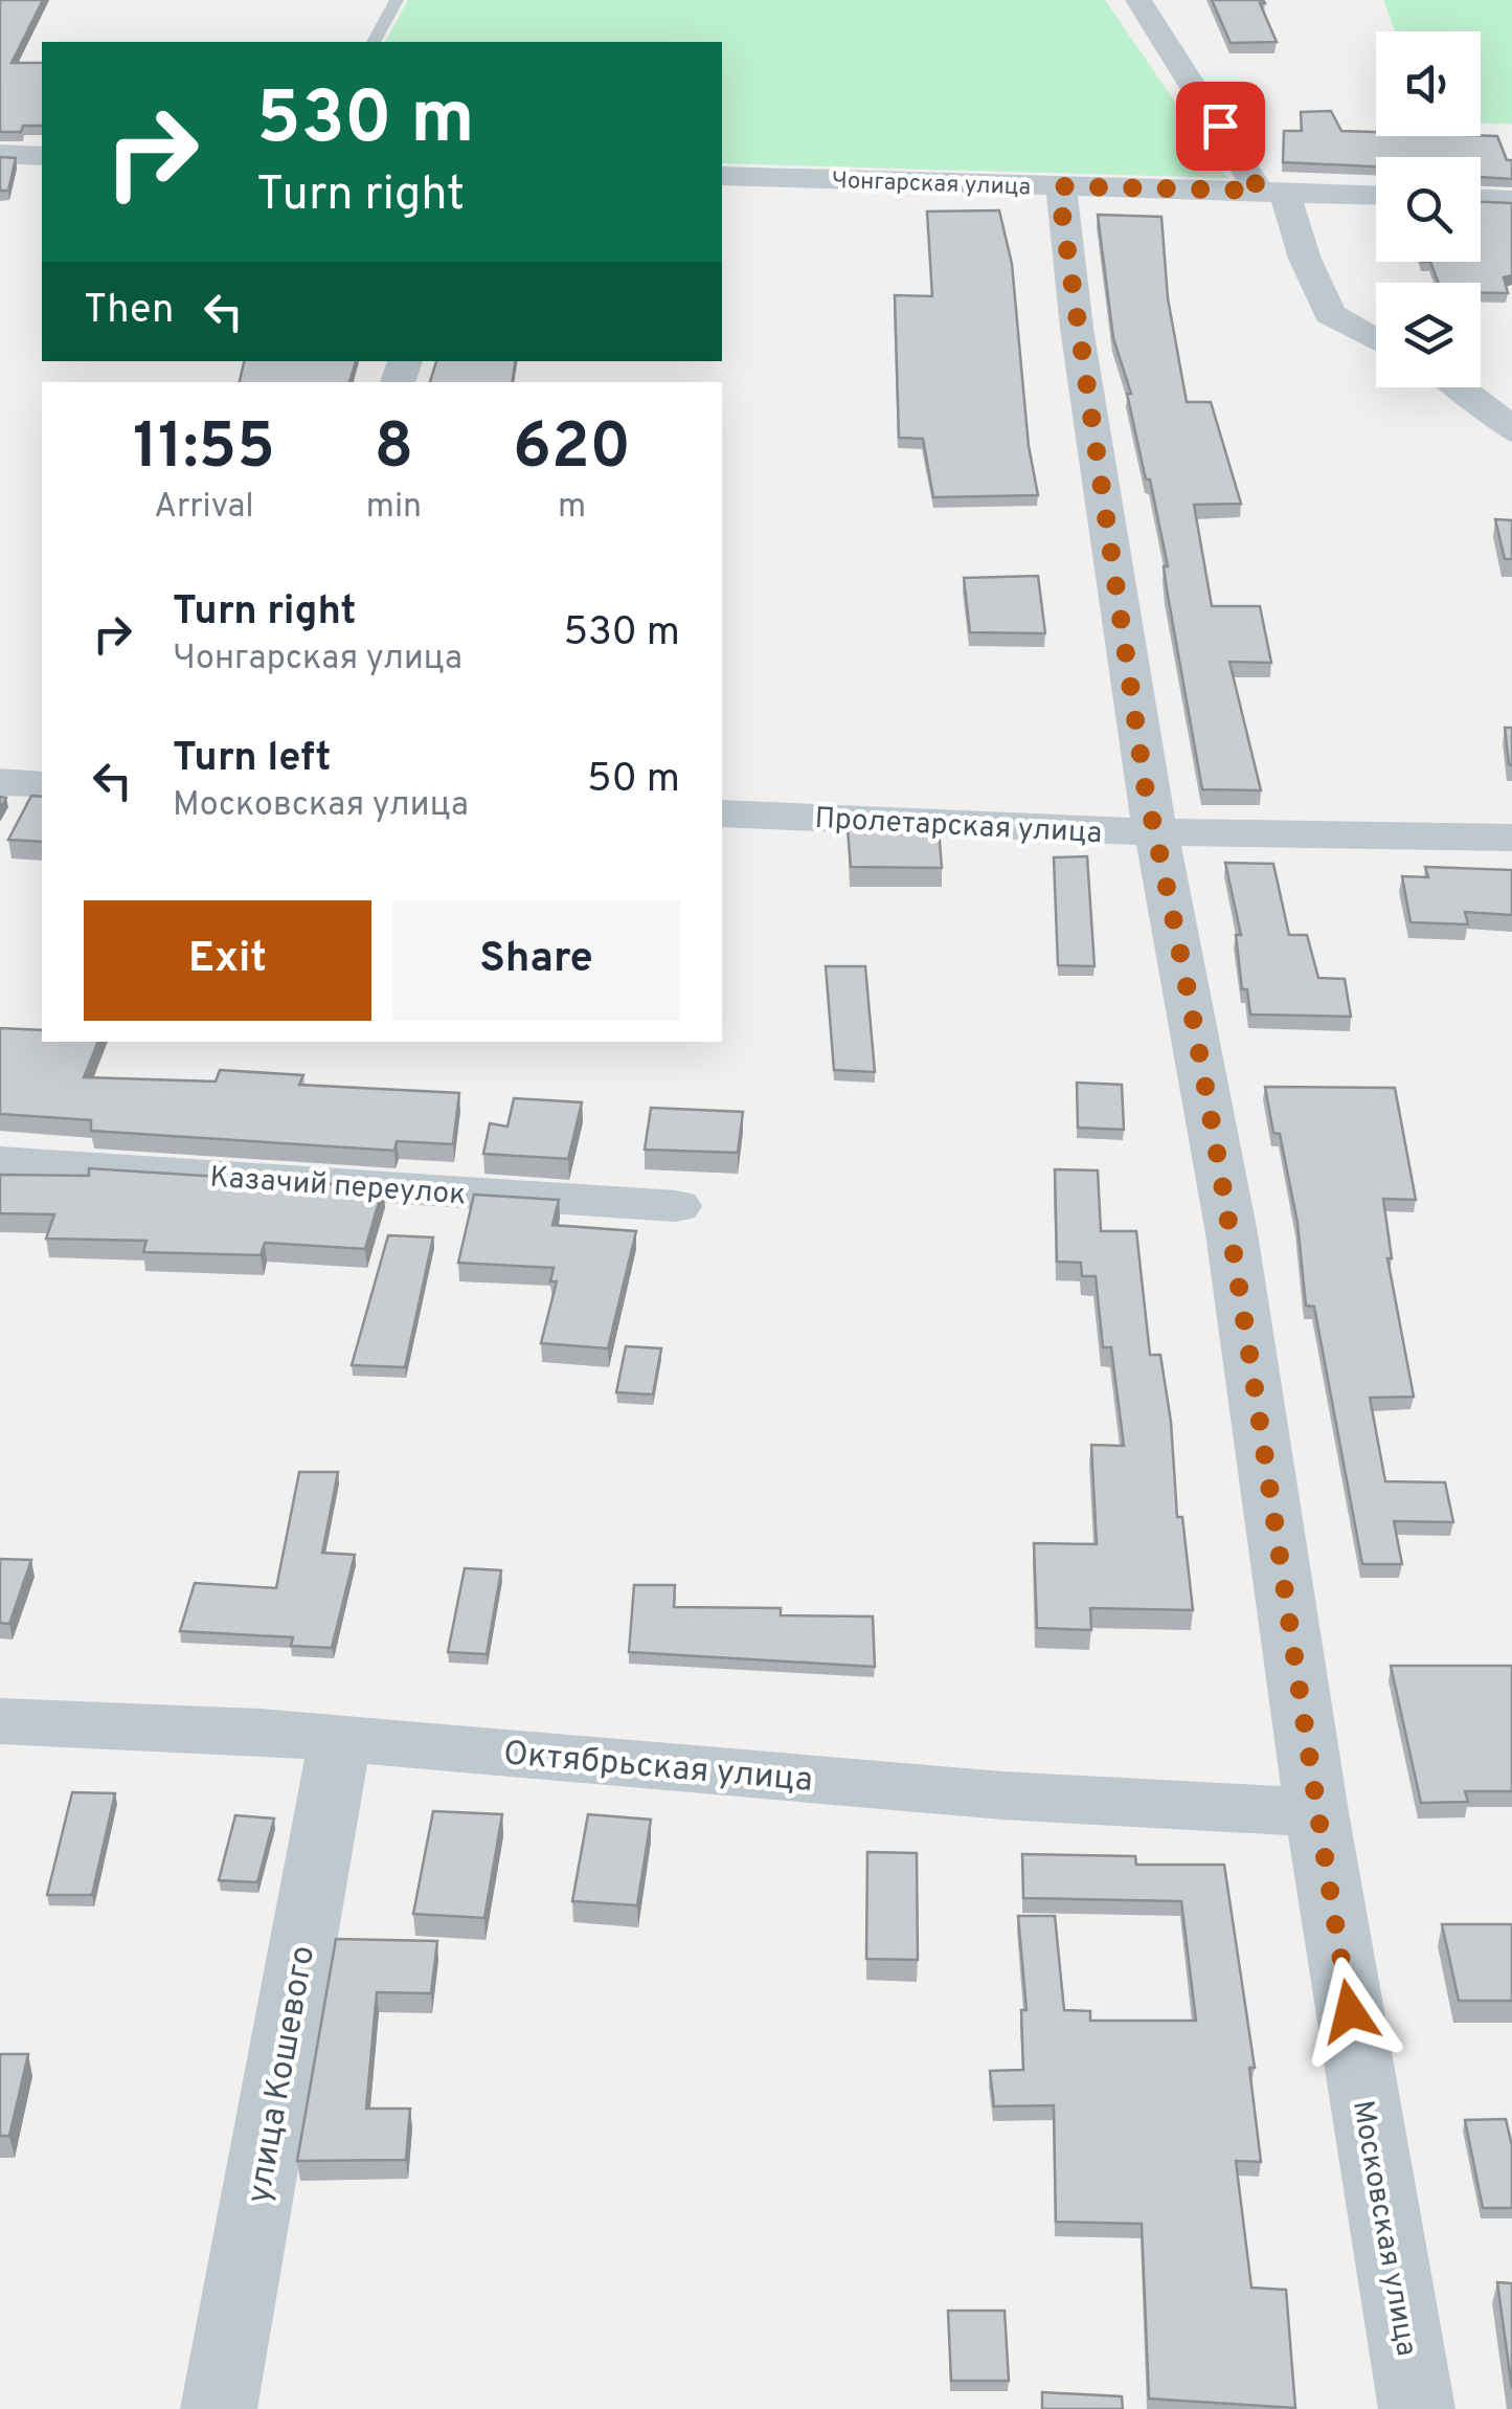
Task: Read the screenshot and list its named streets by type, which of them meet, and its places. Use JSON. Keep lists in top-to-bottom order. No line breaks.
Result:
{"streets":{"street":["Чонгарская улица","Пролетарская улица","Казачий переулок","Октябрьская улица","улица Кошевого","Московская улица"]},"crossings":[["Чонгарская улица","Московская улица"],["Пролетарская улица","Московская улица"],["Октябрьская улица","улица Кошевого"],["Октябрьская улица","Московская улица"]],"page":{"turn":["530 m","Turn right"],"then":"Then","eta":["11:55","Arrival","8","min","620","m"],"list":[{"name":"Turn right","note":"Чонгарская улица","value":"530 m"},{"name":"Turn left","note":"Московская улица","value":"50 m"}],"buttons":["Exit","Share"]}}
